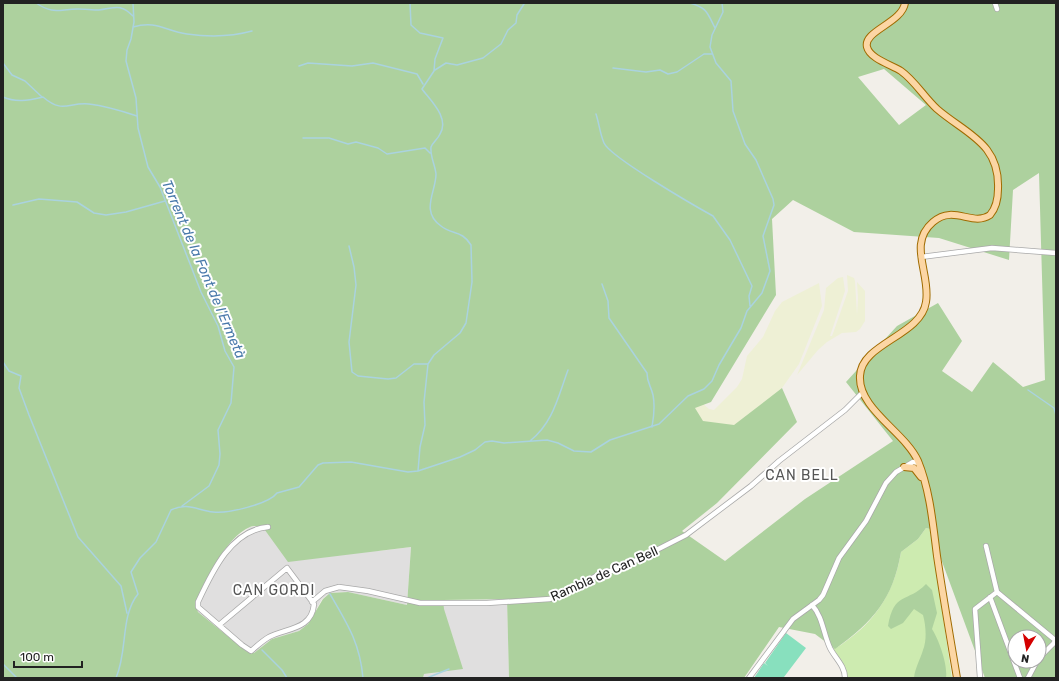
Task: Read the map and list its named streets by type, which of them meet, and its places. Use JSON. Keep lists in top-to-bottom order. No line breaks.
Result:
{"streets":{"street":["Rambla de Can Bell"]},"districts":["CAN BELL","CAN GORDI"],"water":["Torrent de la Font de l'Ermetà"],"scale_bar":"100 m","north":"bottom"}
